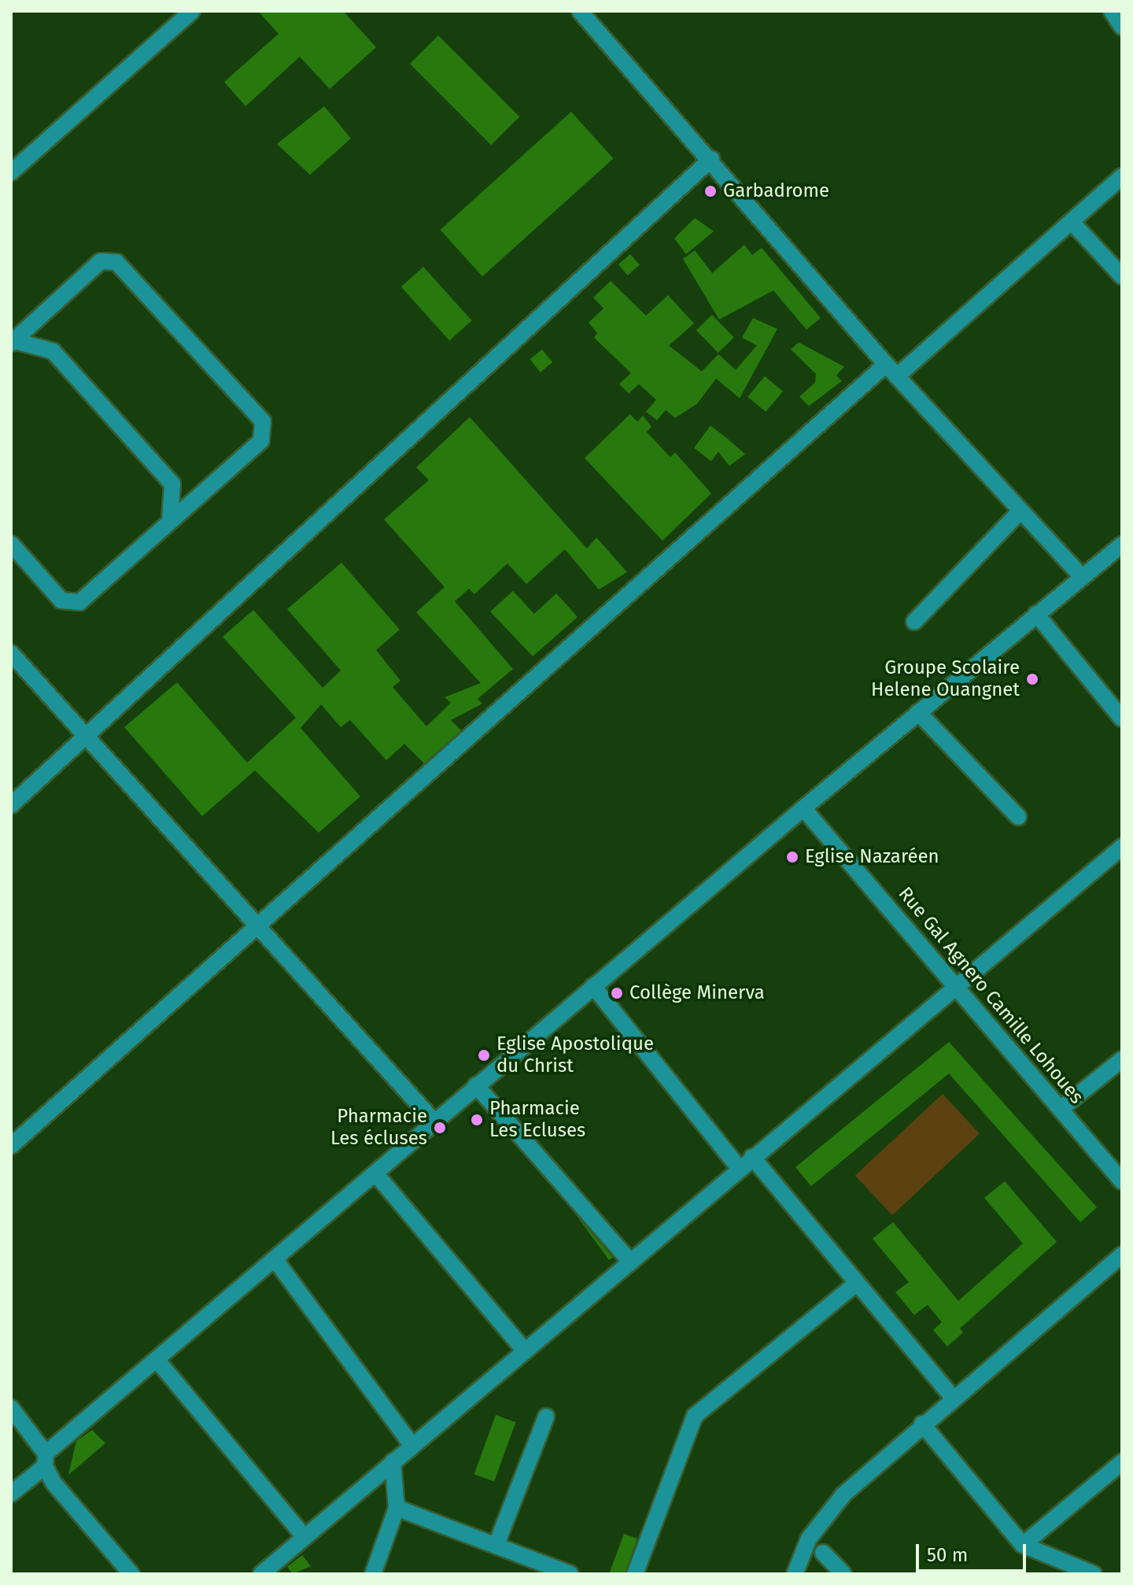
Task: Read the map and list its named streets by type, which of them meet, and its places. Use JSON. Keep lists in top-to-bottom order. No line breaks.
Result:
{"streets":{"street":["Rue Gal Agnero Camille Lohoues"]},"places":["Garbadrome","Groupe Scolaire Helene Ouangnet","Eglise Nazaréen","Collège Minerva","Eglise Apostolique du Christ","Pharmacie Les Ecluses","Pharmacie Les écluses"],"scale_bar":"50 m"}
